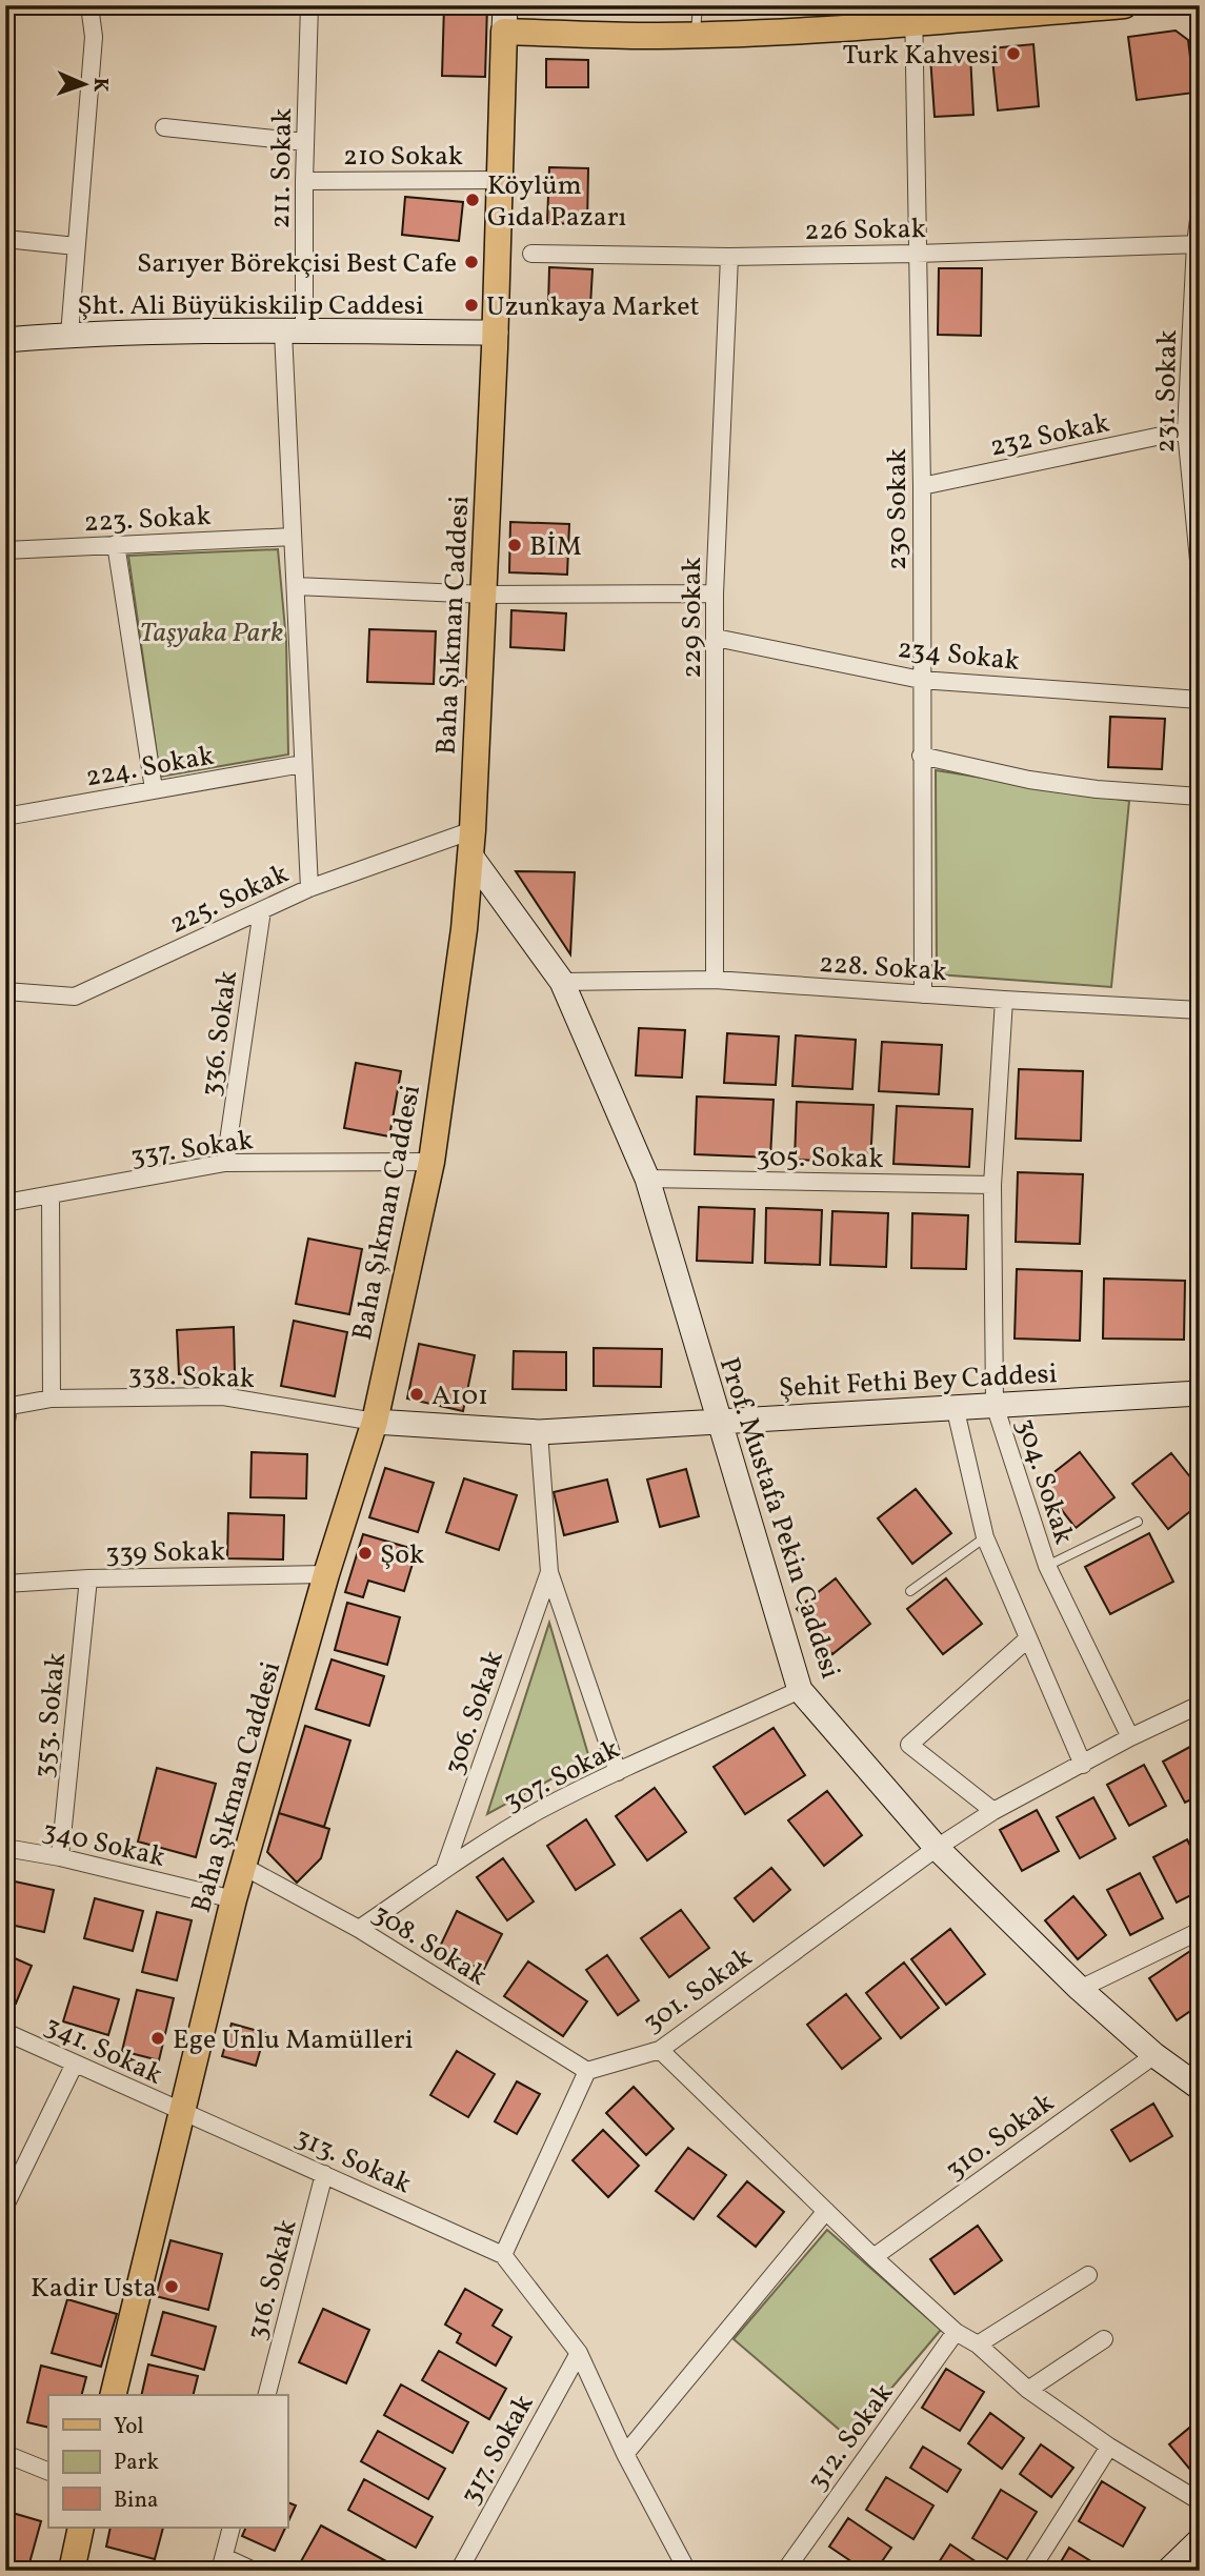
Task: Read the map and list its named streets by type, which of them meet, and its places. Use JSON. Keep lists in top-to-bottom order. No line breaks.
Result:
{"streets":{"main road":["Şht. Ali Büyükiskilip Caddesi","Baha Şıkman Caddesi","Şehit Fethi Bey Caddesi","Prof. Mustafa Pekin Caddesi"],"street":["210 Sokak","211. Sokak","226 Sokak","231. Sokak","232 Sokak","230 Sokak","223. Sokak","229 Sokak","234 Sokak","224. Sokak","225. Sokak","228. Sokak","336. Sokak","337. Sokak","305. Sokak","338. Sokak","304. Sokak","339 Sokak","306. Sokak","353. Sokak","307. Sokak","340 Sokak","308. Sokak","301. Sokak","341. Sokak","310. Sokak","313. Sokak","316. Sokak","312. Sokak","317. Sokak"]},"crossings":[["210 Sokak","211. Sokak"],["210 Sokak","Baha Şıkman Caddesi"],["211. Sokak","Şht. Ali Büyükiskilip Caddesi"],["211. Sokak","223. Sokak"],["211. Sokak","224. Sokak"],["211. Sokak","225. Sokak"],["226 Sokak","231. Sokak"],["226 Sokak","230 Sokak"],["226 Sokak","229 Sokak"],["Şht. Ali Büyükiskilip Caddesi","Baha Şıkman Caddesi"],["231. Sokak","232 Sokak"],["232 Sokak","230 Sokak"],["230 Sokak","234 Sokak"],["230 Sokak","228. Sokak"],["229 Sokak","234 Sokak"],["229 Sokak","228. Sokak"],["Baha Şıkman Caddesi","225. Sokak"],["Baha Şıkman Caddesi","337. Sokak"],["Baha Şıkman Caddesi","338. Sokak"],["Baha Şıkman Caddesi","Şehit Fethi Bey Caddesi"],["Baha Şıkman Caddesi","Prof. Mustafa Pekin Caddesi"],["Baha Şıkman Caddesi","339 Sokak"],["Baha Şıkman Caddesi","340 Sokak"],["Baha Şıkman Caddesi","308. Sokak"],["Baha Şıkman Caddesi","341. Sokak"],["Baha Şıkman Caddesi","313. Sokak"],["225. Sokak","336. Sokak"],["225. Sokak","Prof. Mustafa Pekin Caddesi"],["228. Sokak","304. Sokak"],["228. Sokak","Prof. Mustafa Pekin Caddesi"],["336. Sokak","337. Sokak"],["305. Sokak","304. Sokak"],["305. Sokak","Prof. Mustafa Pekin Caddesi"],["338. Sokak","Şehit Fethi Bey Caddesi"],["Şehit Fethi Bey Caddesi","304. Sokak"],["Şehit Fethi Bey Caddesi","Prof. Mustafa Pekin Caddesi"],["304. Sokak","301. Sokak"],["Prof. Mustafa Pekin Caddesi","307. Sokak"],["Prof. Mustafa Pekin Caddesi","301. Sokak"],["Prof. Mustafa Pekin Caddesi","310. Sokak"],["339 Sokak","353. Sokak"],["306. Sokak","307. Sokak"],["353. Sokak","340 Sokak"],["307. Sokak","308. Sokak"],["308. Sokak","301. Sokak"],["341. Sokak","313. Sokak"],["313. Sokak","316. Sokak"]],"parks":["Taşyaka Park"],"places":["Turk Kahvesi","Köylüm Gıda Pazarı","Sarıyer Börekçisi Best Cafe","Uzunkaya Market","BİM","A101","Şok","Ege Unlu Mamülleri","Kadir Usta"],"legend":["Yol","Park","Bina"],"north":"right"}
